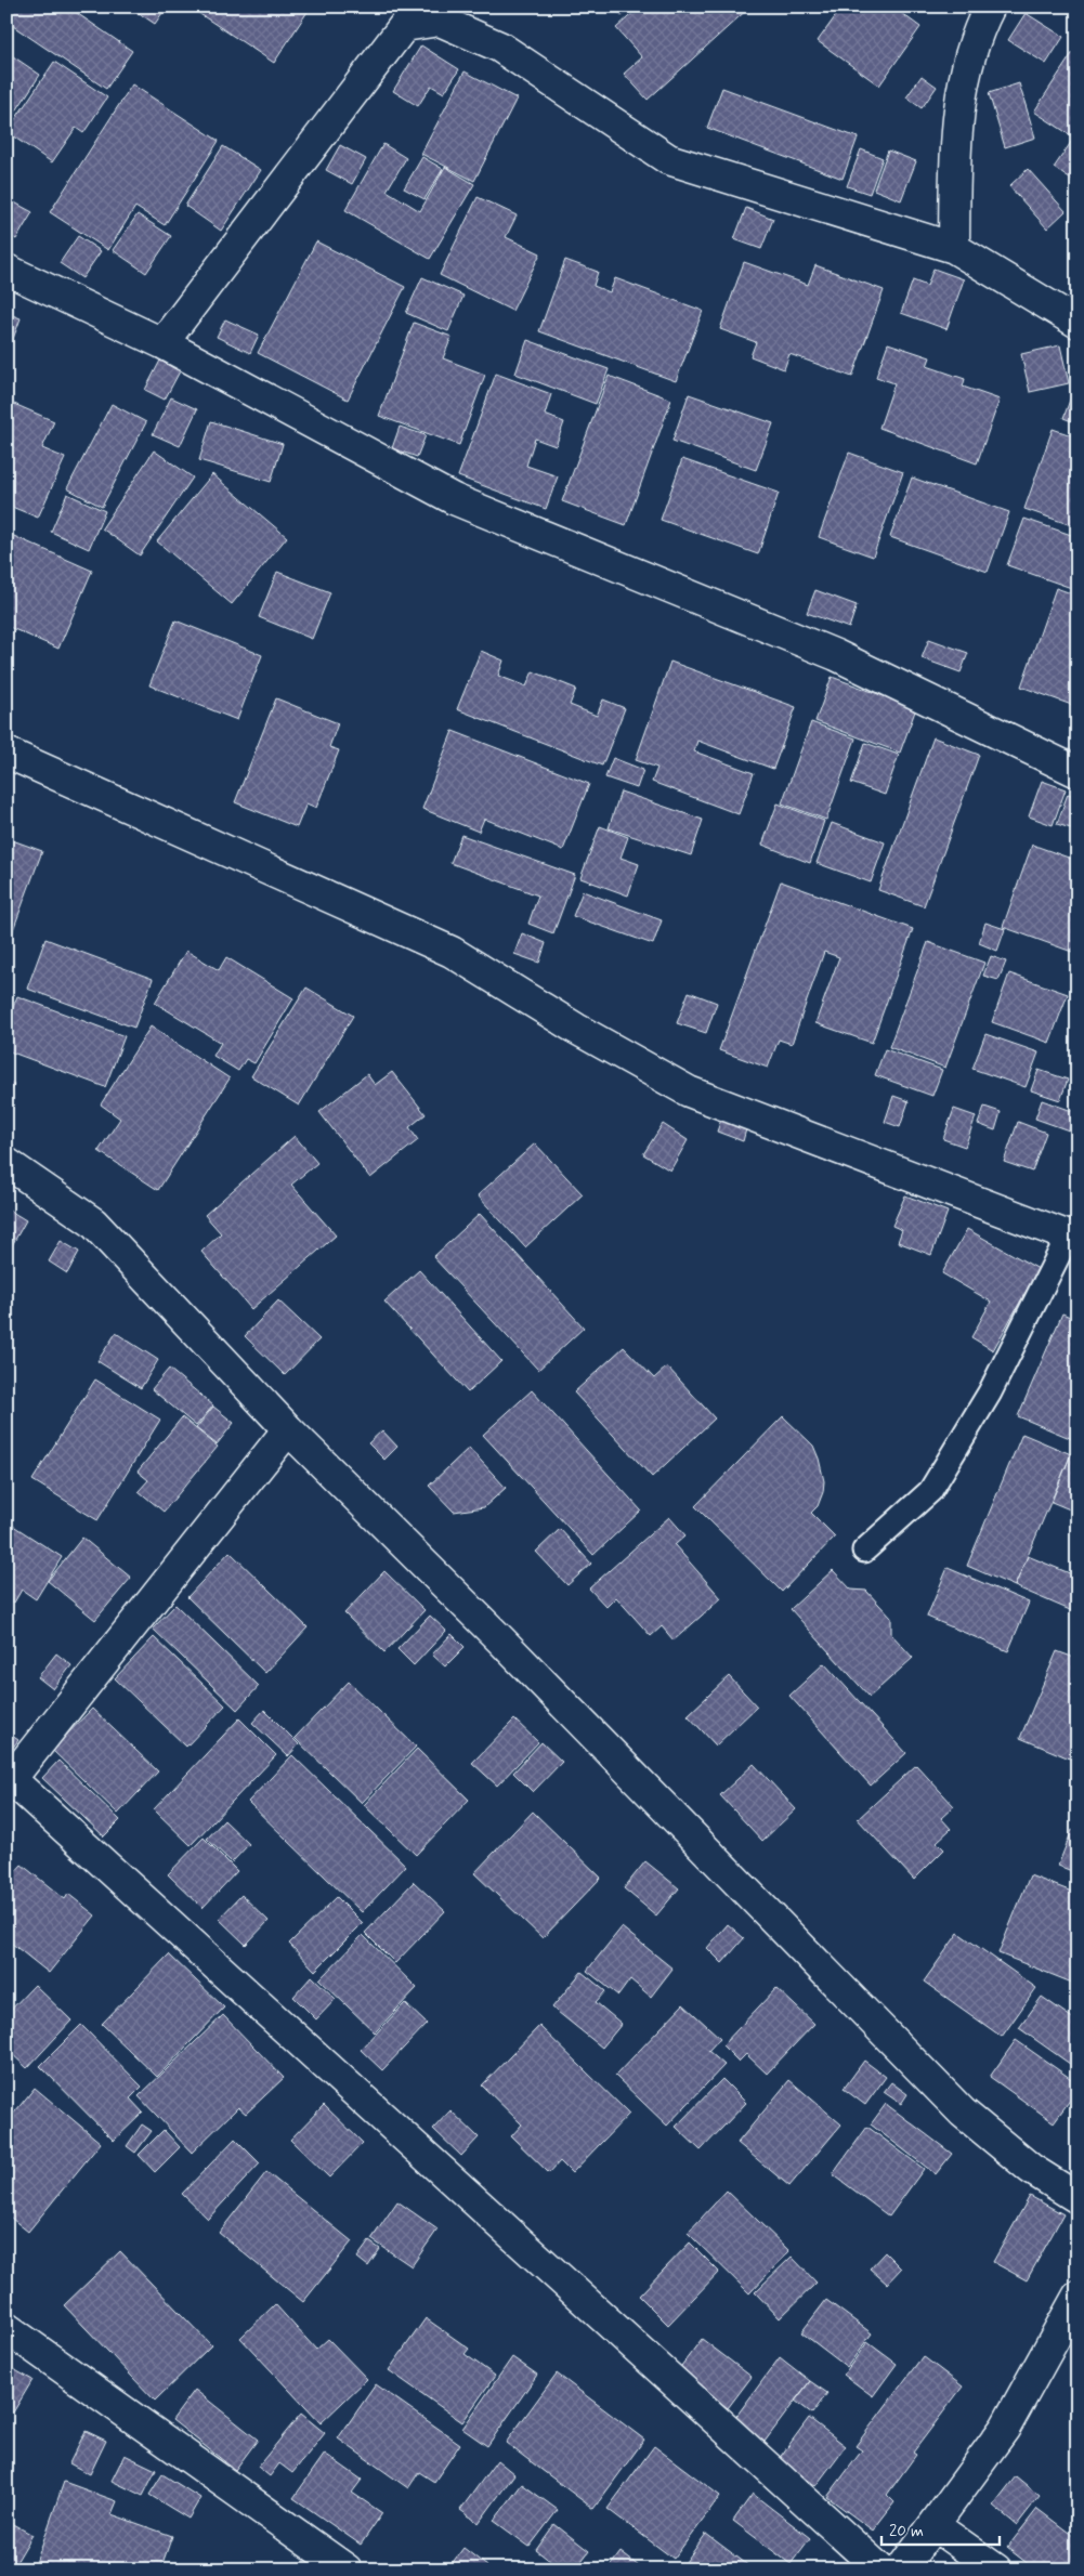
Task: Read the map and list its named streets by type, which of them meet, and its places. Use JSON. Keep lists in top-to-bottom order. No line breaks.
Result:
{"scale_bar":"20 m"}
